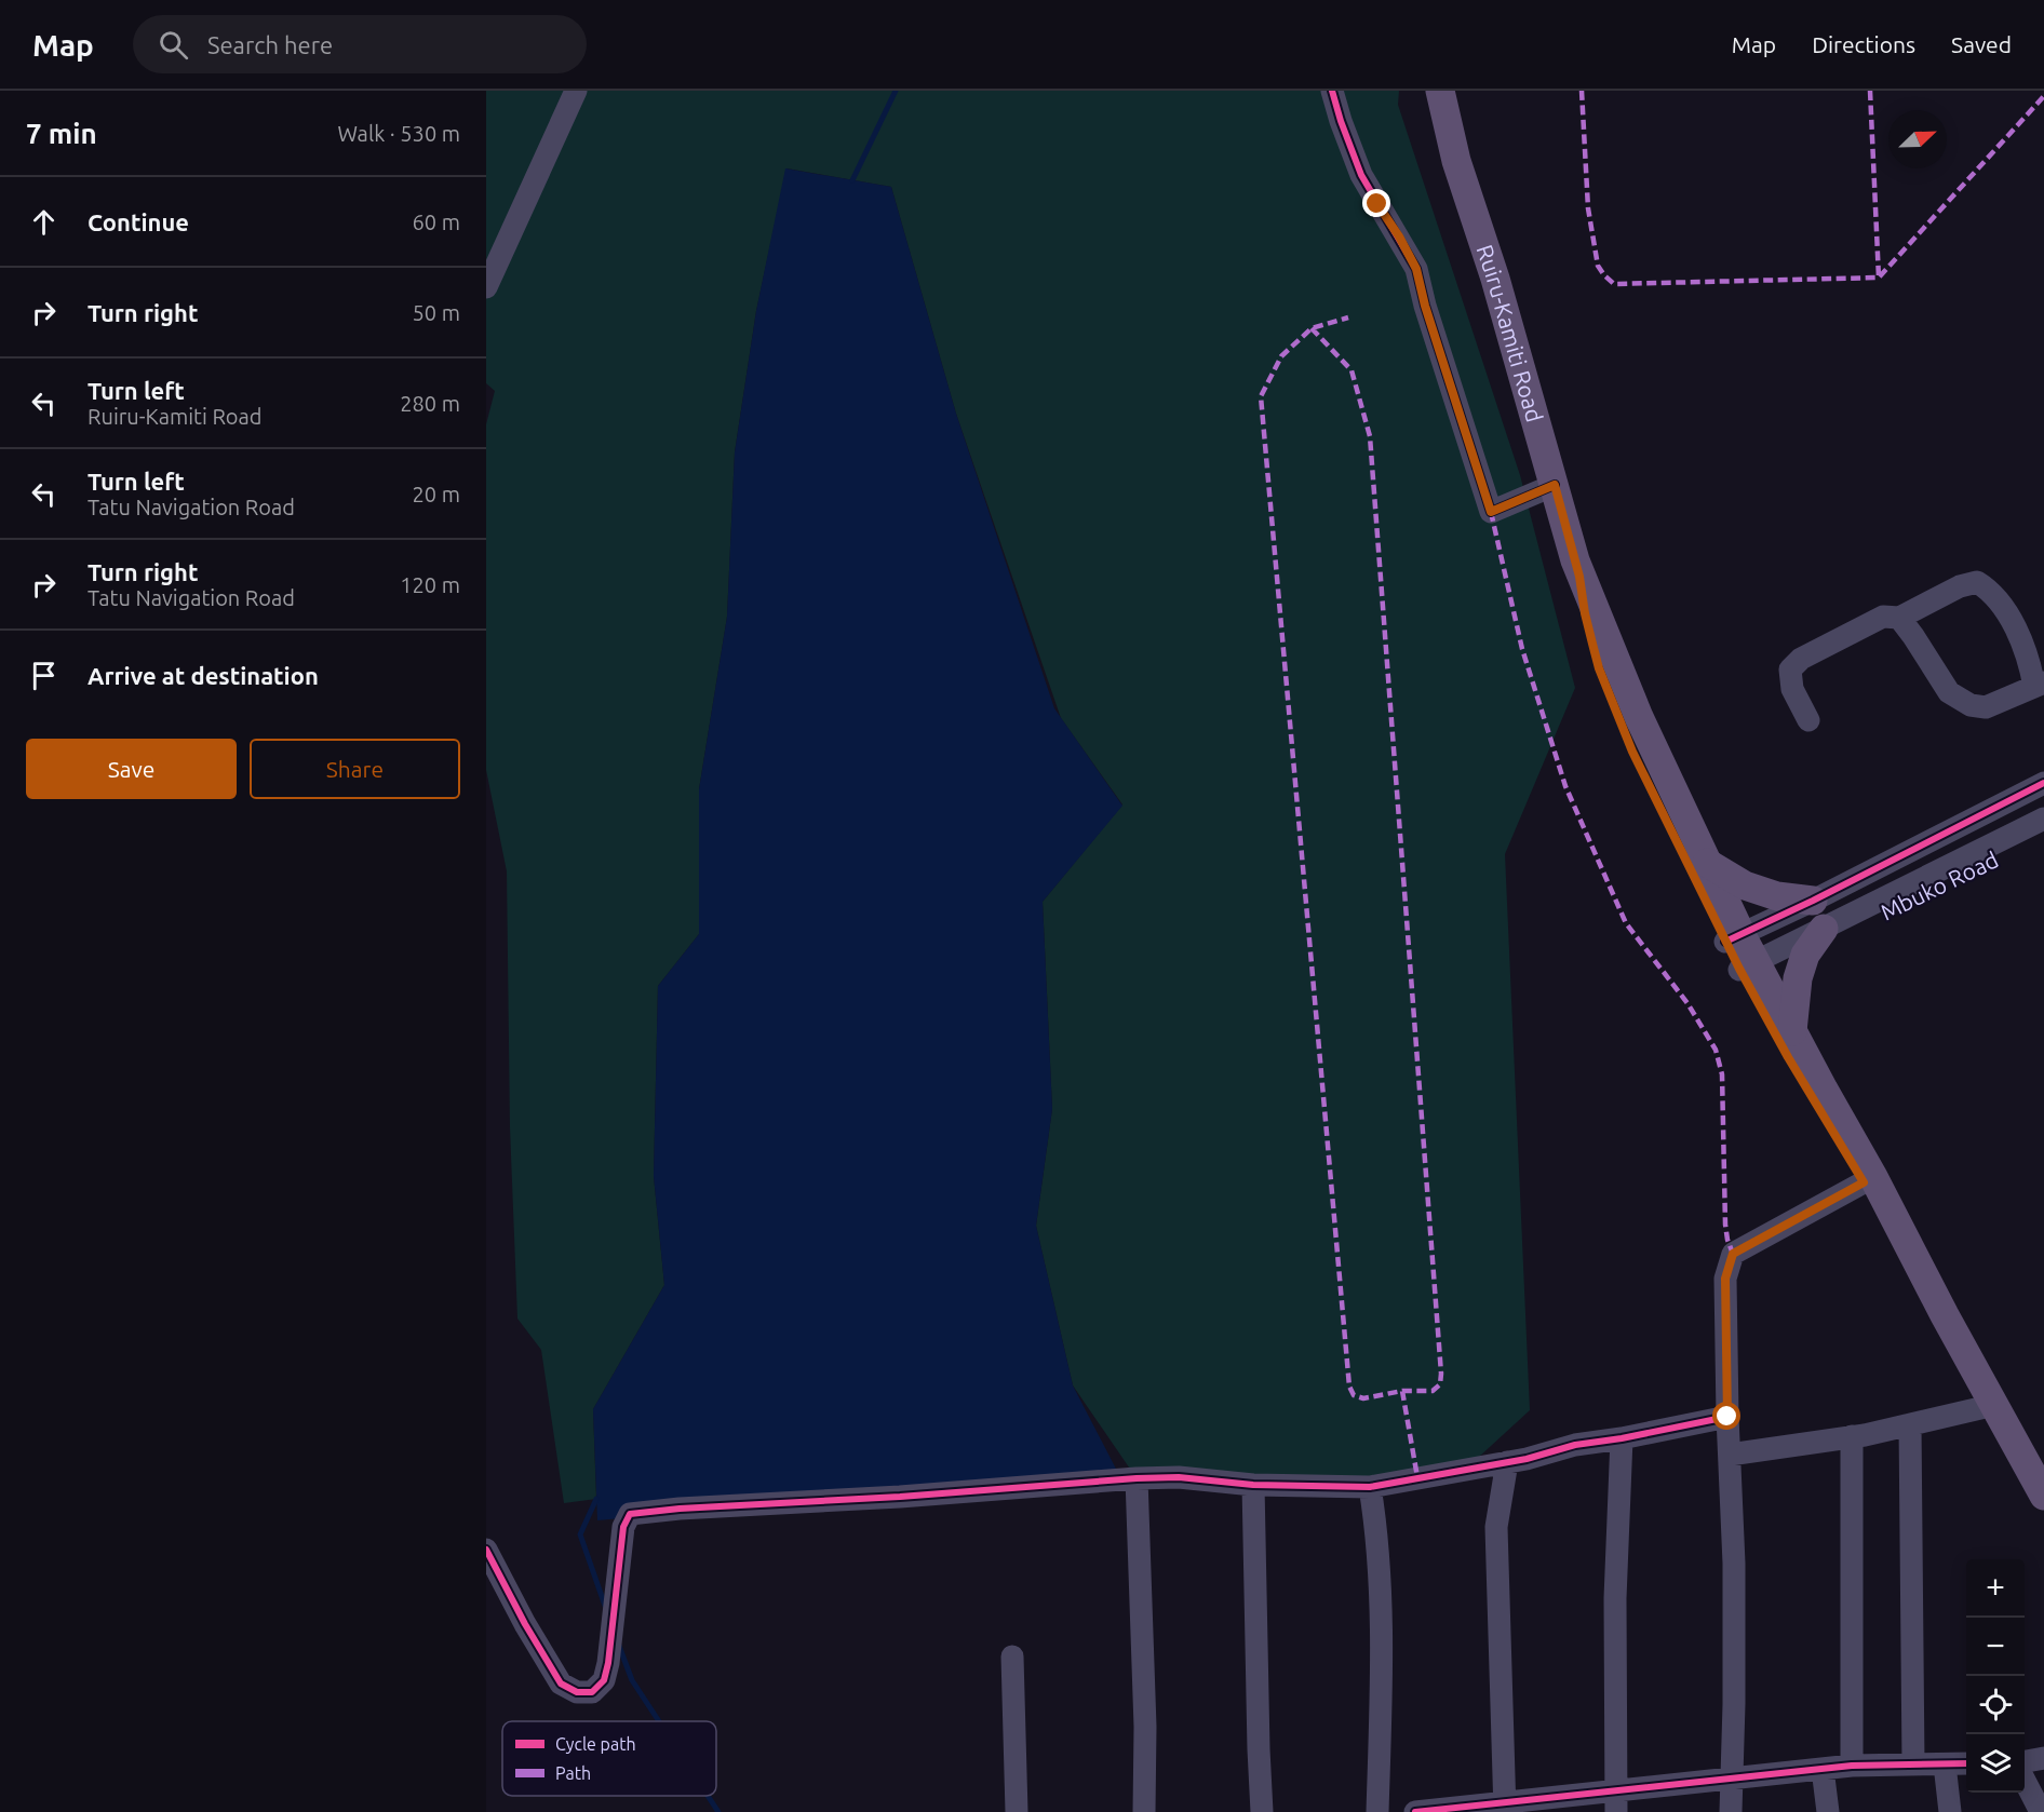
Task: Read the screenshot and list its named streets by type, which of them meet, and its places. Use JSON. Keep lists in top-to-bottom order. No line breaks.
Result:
{"streets":{"main road":["Ruiru-Kamiti Road"],"street":["Mbuko Road"]},"legend":["Cycle path","Path"],"north":"top right","page":{"header":"Map","search":"Search here","nav":["Map","Directions","Saved"],"heading":["7 min","Walk · 530 m"],"list":[["Continue","60 m"],["Turn right","50 m"],["Turn left","Ruiru-Kamiti Road","280 m"],["Turn left","Tatu Navigation Road","20 m"],["Turn right","Tatu Navigation Road","120 m"],"Arrive at destination"],"buttons":["Save","Share"],"map_buttons":["+","−"]}}
